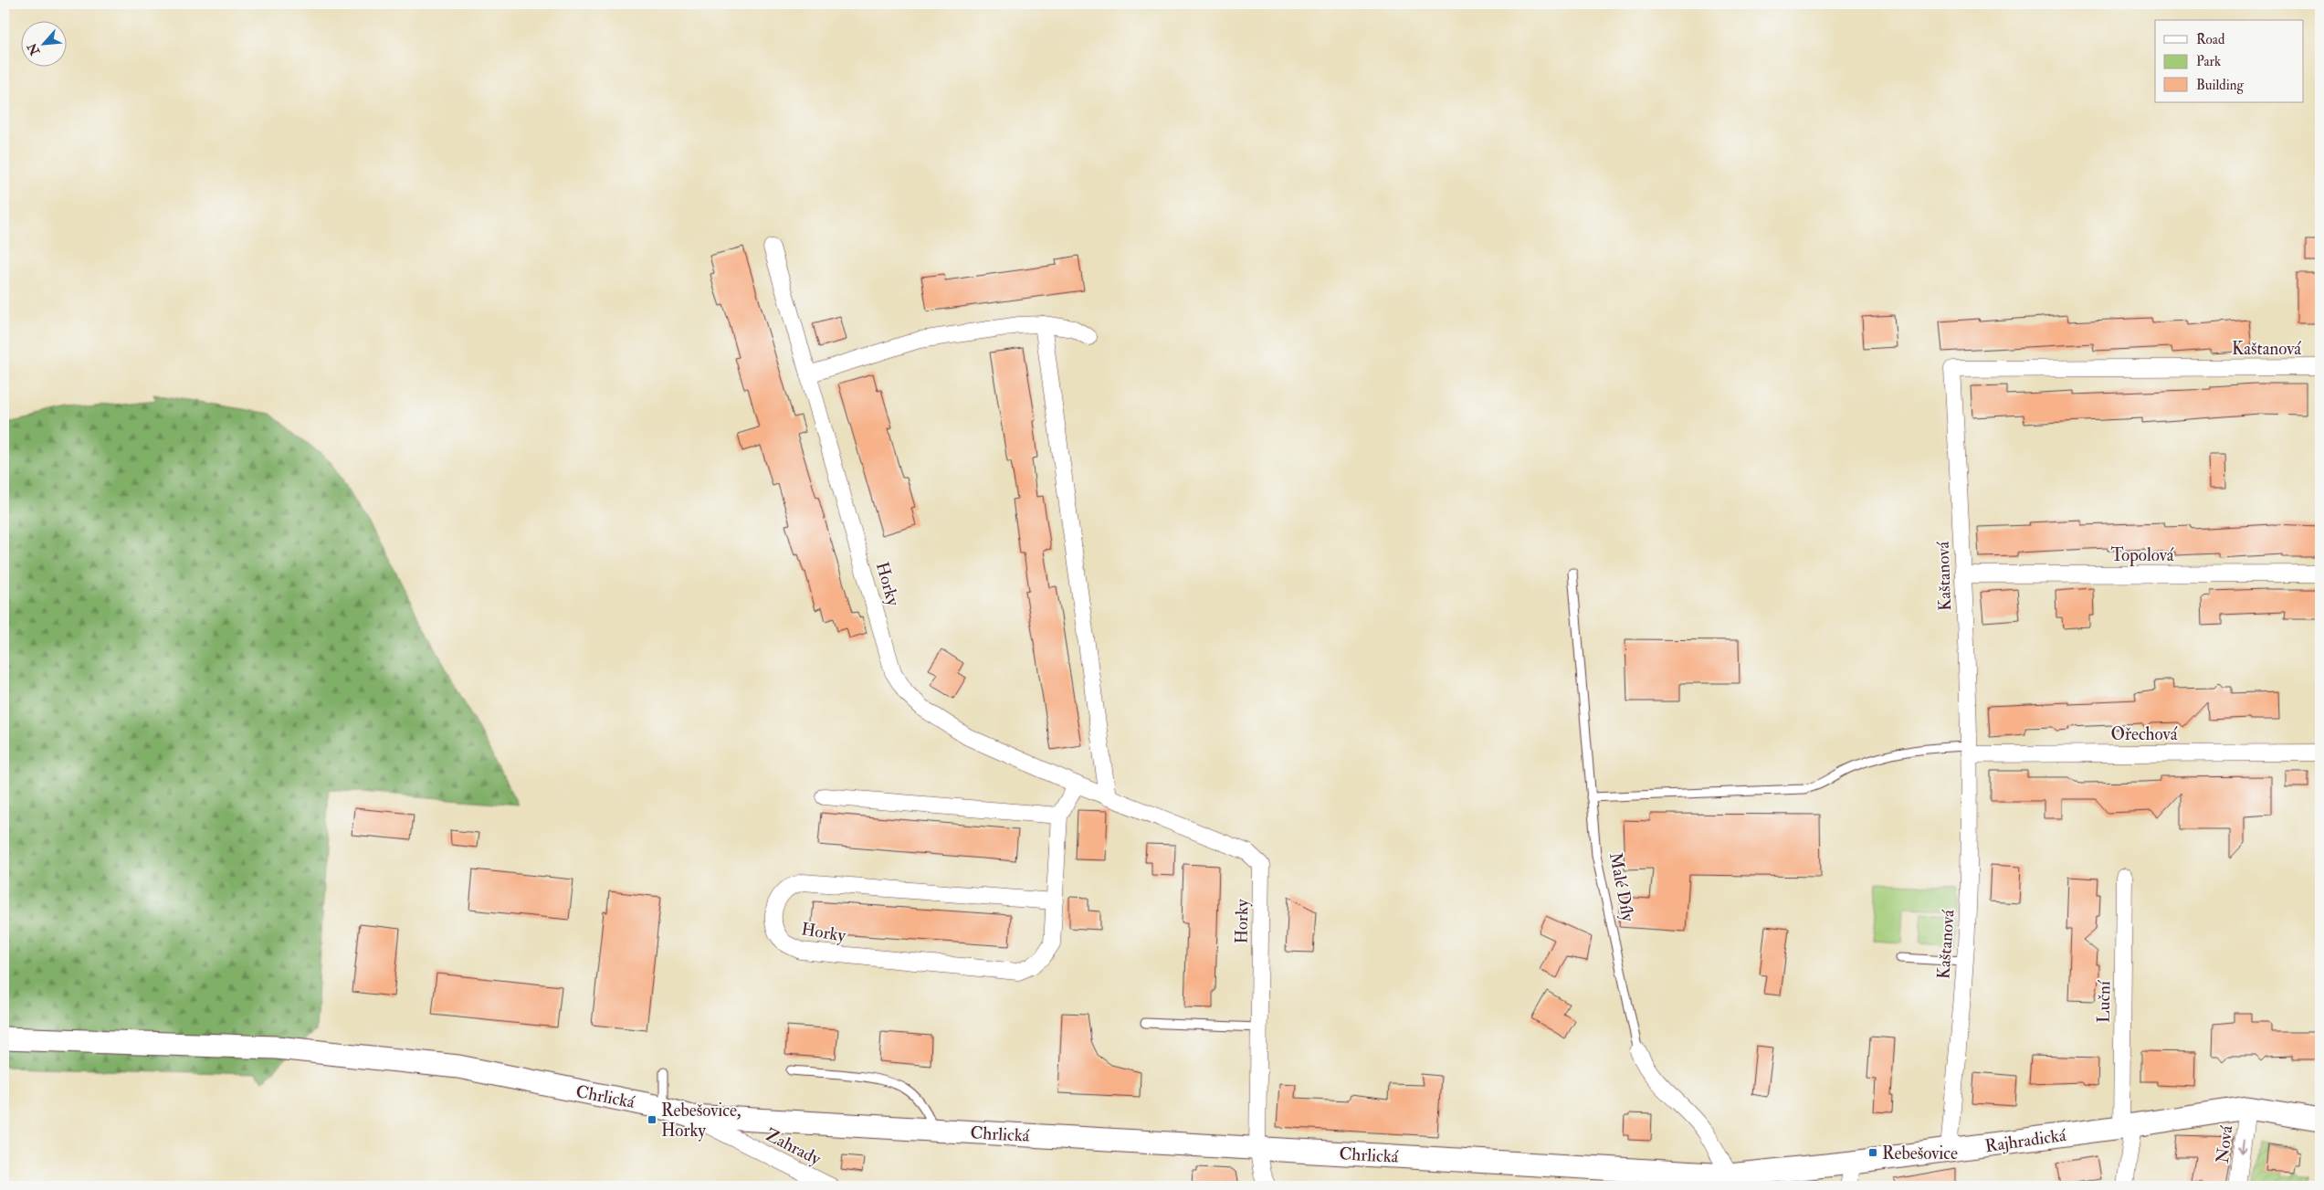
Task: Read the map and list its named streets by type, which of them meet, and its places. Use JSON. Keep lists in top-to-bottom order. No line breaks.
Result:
{"streets":{"street":["Kaštanová","Topolová","Horky","Ořechová","Malé Díly","Luční","Chrlická","Rajhradická","Nová","Zahrady"]},"crossings":[["Kaštanová","Topolová"],["Kaštanová","Ořechová"],["Kaštanová","Rajhradická"],["Horky","Chrlická"],["Malé Díly","Chrlická"],["Malé Díly","Rajhradická"],["Luční","Rajhradická"],["Chrlická","Rajhradická"],["Chrlická","Zahrady"],["Rajhradická","Nová"]],"one_way":["Nová"],"places":{"transit":["Rebešovice, Horky","Rebešovice"]},"legend":["Road","Park","Building"],"north":"bottom left"}
